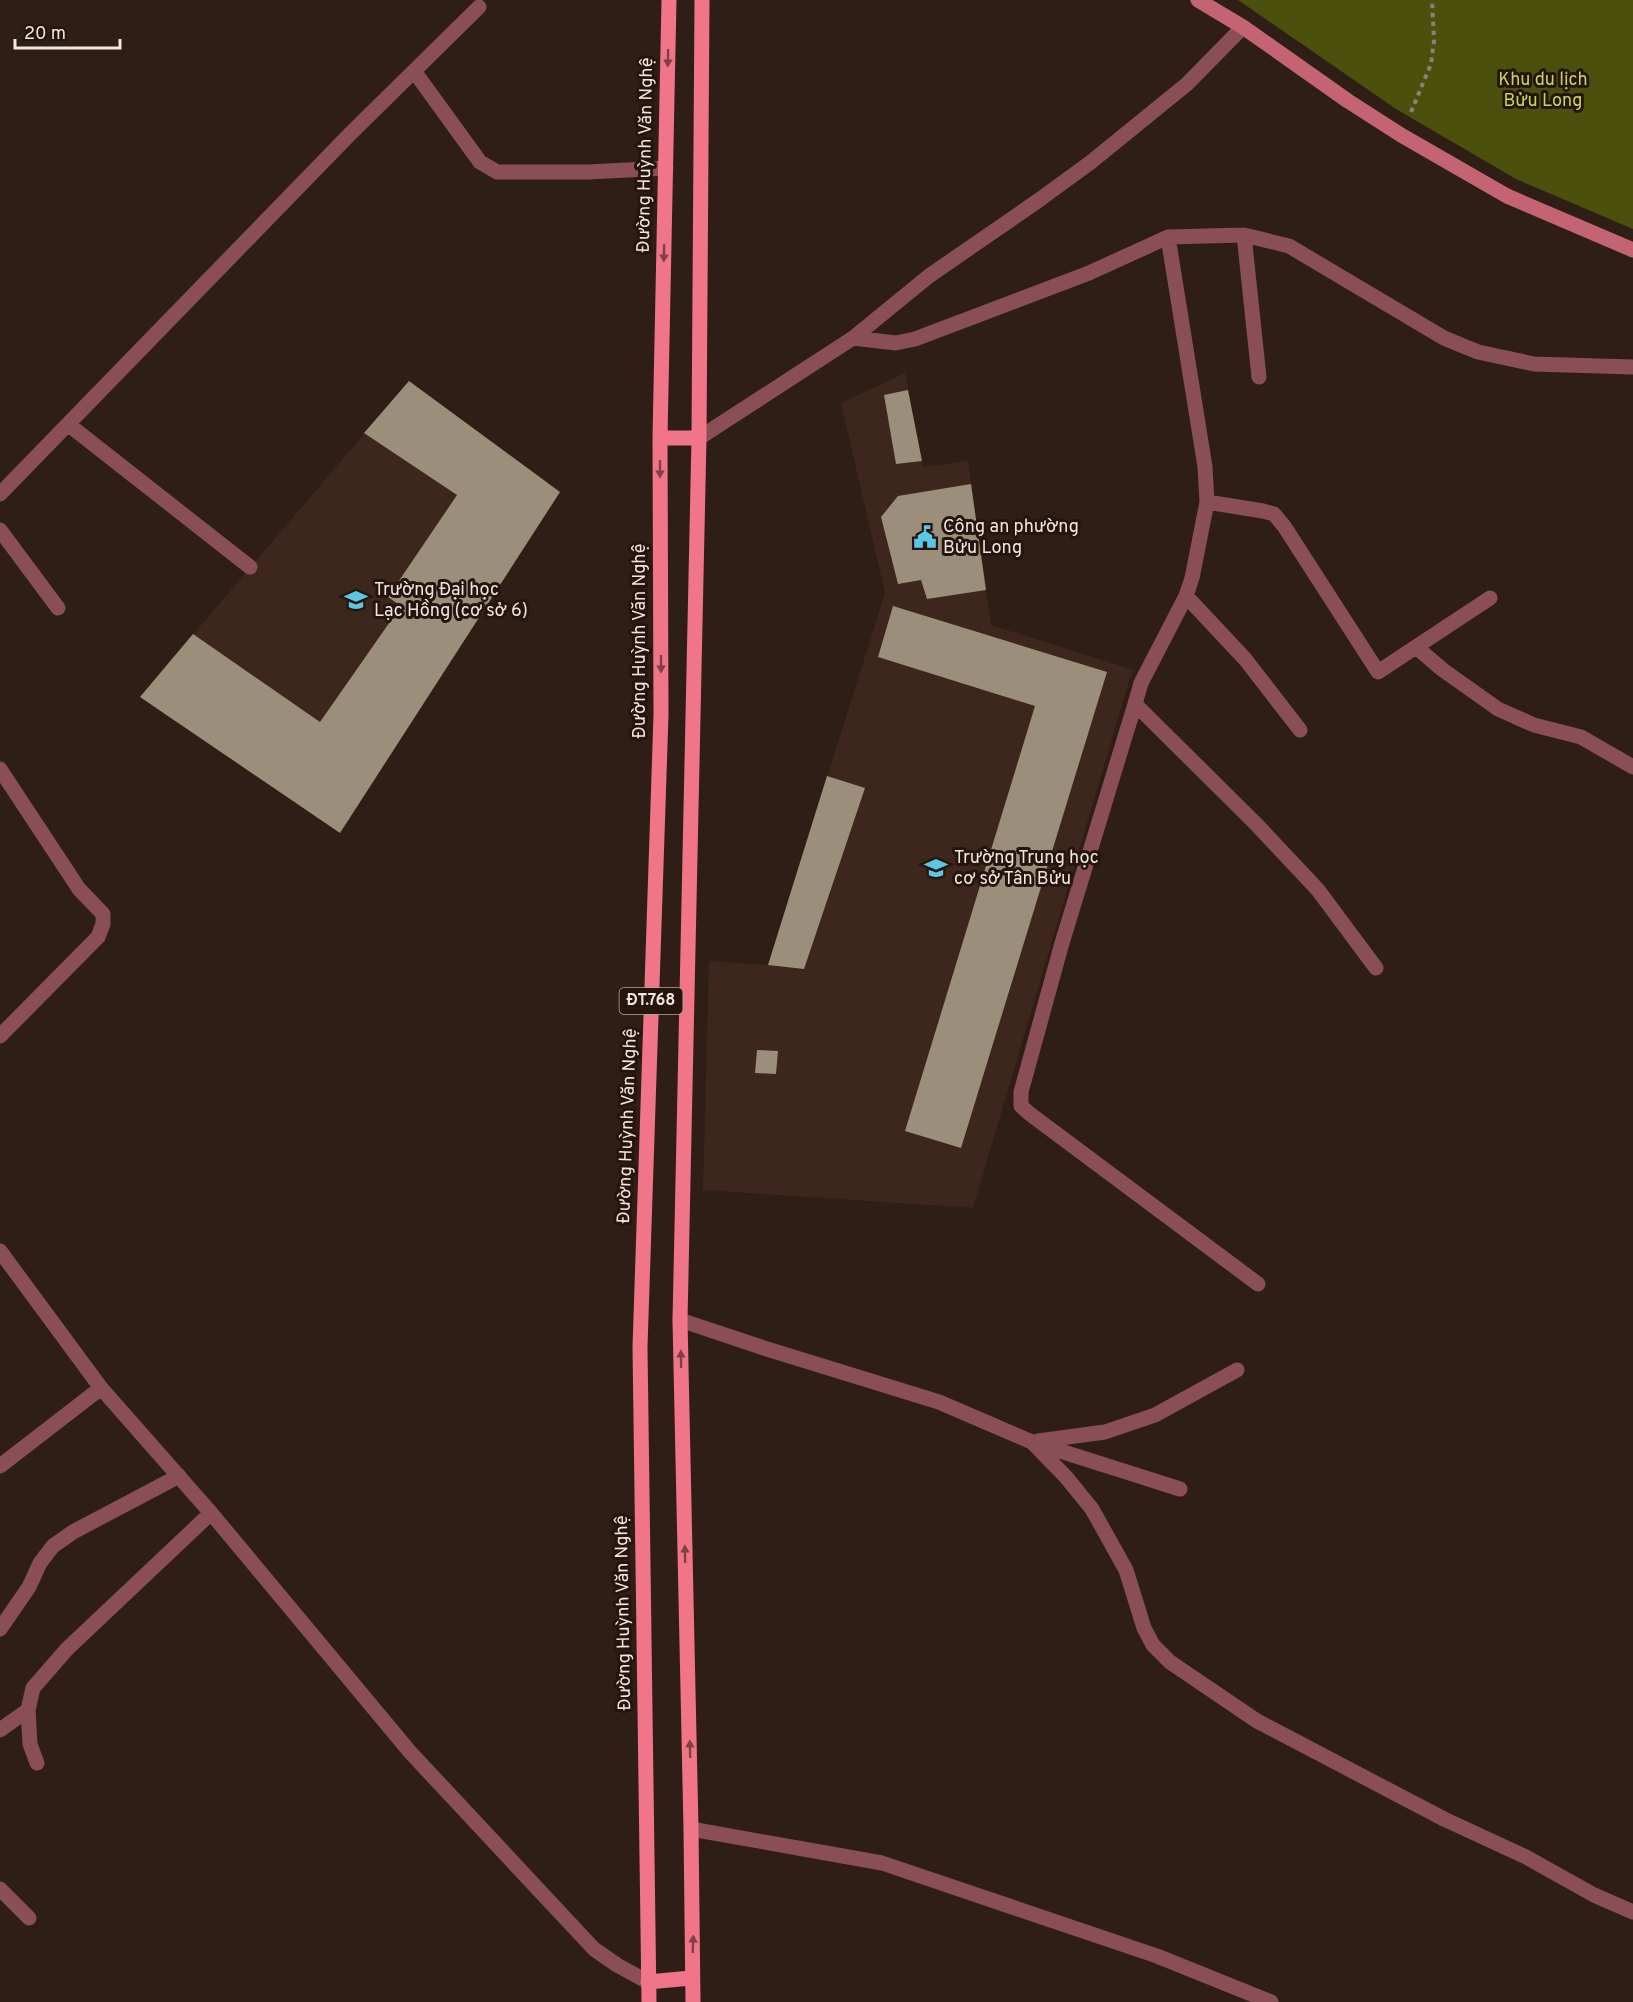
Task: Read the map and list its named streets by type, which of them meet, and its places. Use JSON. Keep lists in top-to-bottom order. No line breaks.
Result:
{"streets":{"main road":["Đường Huỳnh Văn Nghệ","ĐT.768"]},"parks":["Khu du lịch Bửu Long"],"places":{"public building":["Công an phường Bửu Long"],"school or university":["Trường Đại học Lạc Hồng (cơ sở 6)","Trường Trung học cơ sở Tân Bửu"]},"scale_bar":"20 m"}
